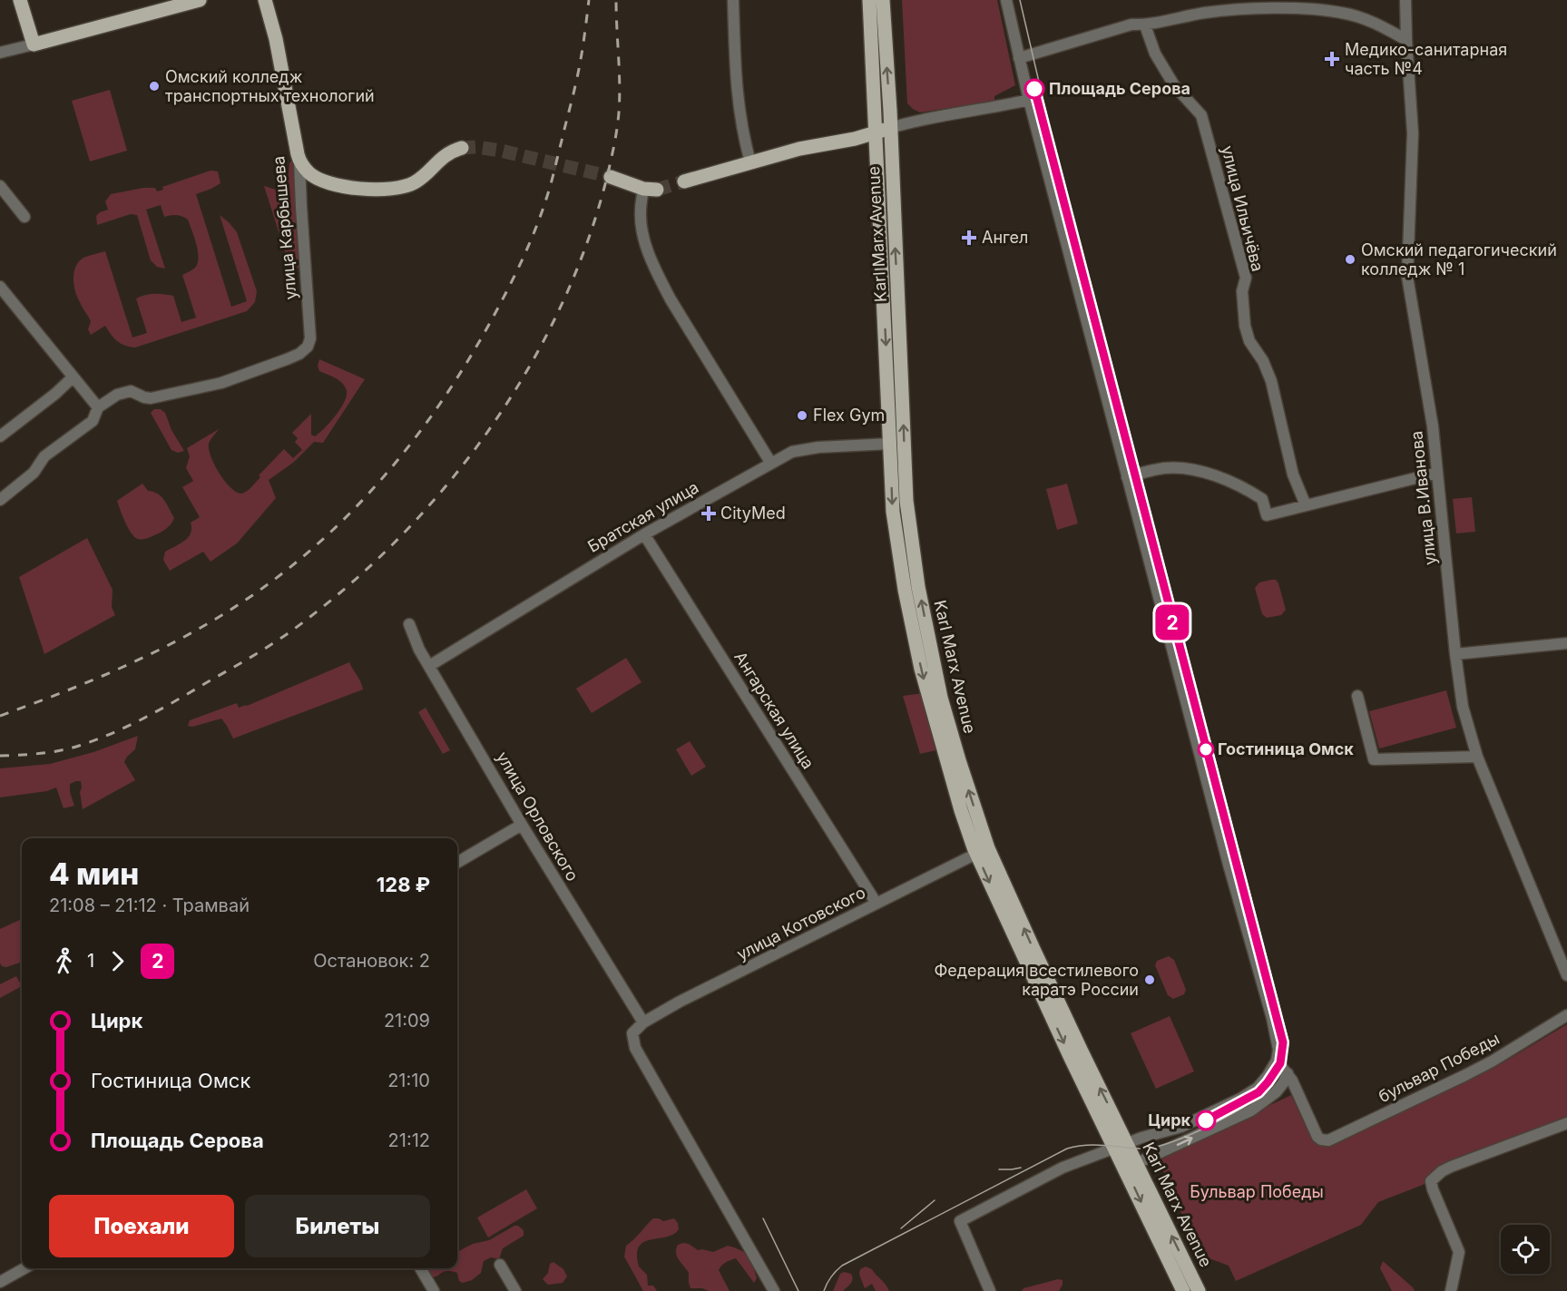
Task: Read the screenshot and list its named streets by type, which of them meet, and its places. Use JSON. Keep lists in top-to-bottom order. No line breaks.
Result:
{"streets":{"main road":["улица Карбышева","Karl Marx Avenue"],"street":["улица Ильичёва","улица В.Иванова","Братская улица","Ангарская улица","улица Орловского","улица Котовского","бульвар Победы"]},"crossings":[["Karl Marx Avenue","Братская улица"],["Karl Marx Avenue","улица Котовского"],["Братская улица","Ангарская улица"],["Братская улица","улица Орловского"],["Ангарская улица","улица Котовского"],["улица Орловского","улица Котовского"]],"parks":["Бульвар Победы"],"places":{"health":["Медико-санитарная часть №4","Ангел","CityMed"],"other":["Омский колледж транспортных технологий","Площадь Серова","Омский педагогический колледж № 1","Flex Gym","Гостиница Омск","Федерация всестилевого каратэ России","Цирк"]},"lines":["tram line 2"],"page":{"on_map":"2","heading":["4 мин","21:08 – 21:12 · Трамвай","128 ₽"],"legs":["1","2","Остановок: 2"],"list":[{"name":"Цирк","value":"21:09"},{"name":"Гостиница Омск","value":"21:10"},{"name":"Площадь Серова","value":"21:12"}],"buttons":["Поехали","Билеты"]}}
